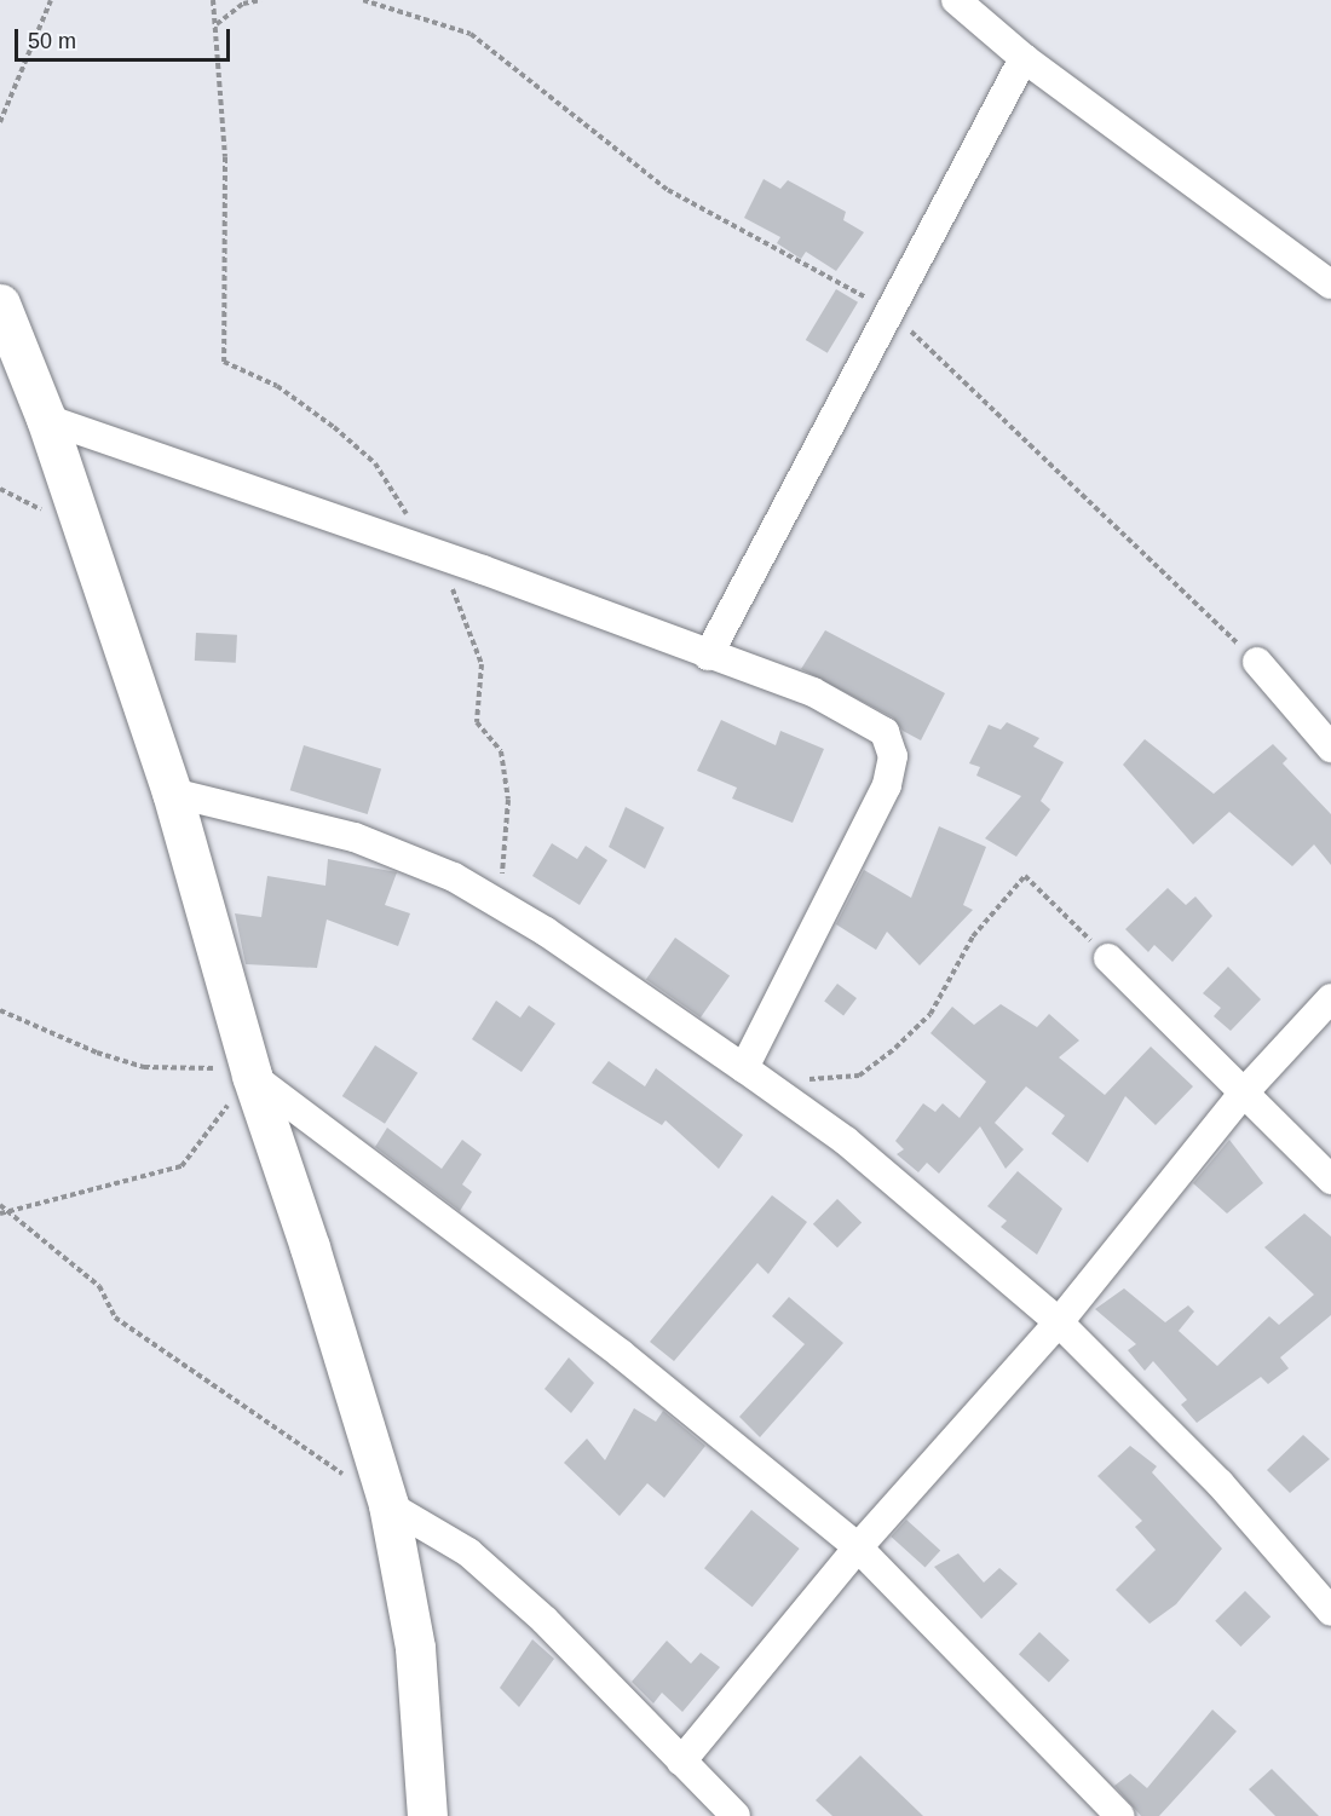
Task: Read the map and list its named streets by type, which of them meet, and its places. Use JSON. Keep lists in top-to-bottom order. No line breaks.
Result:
{"scale_bar":"50 m"}
